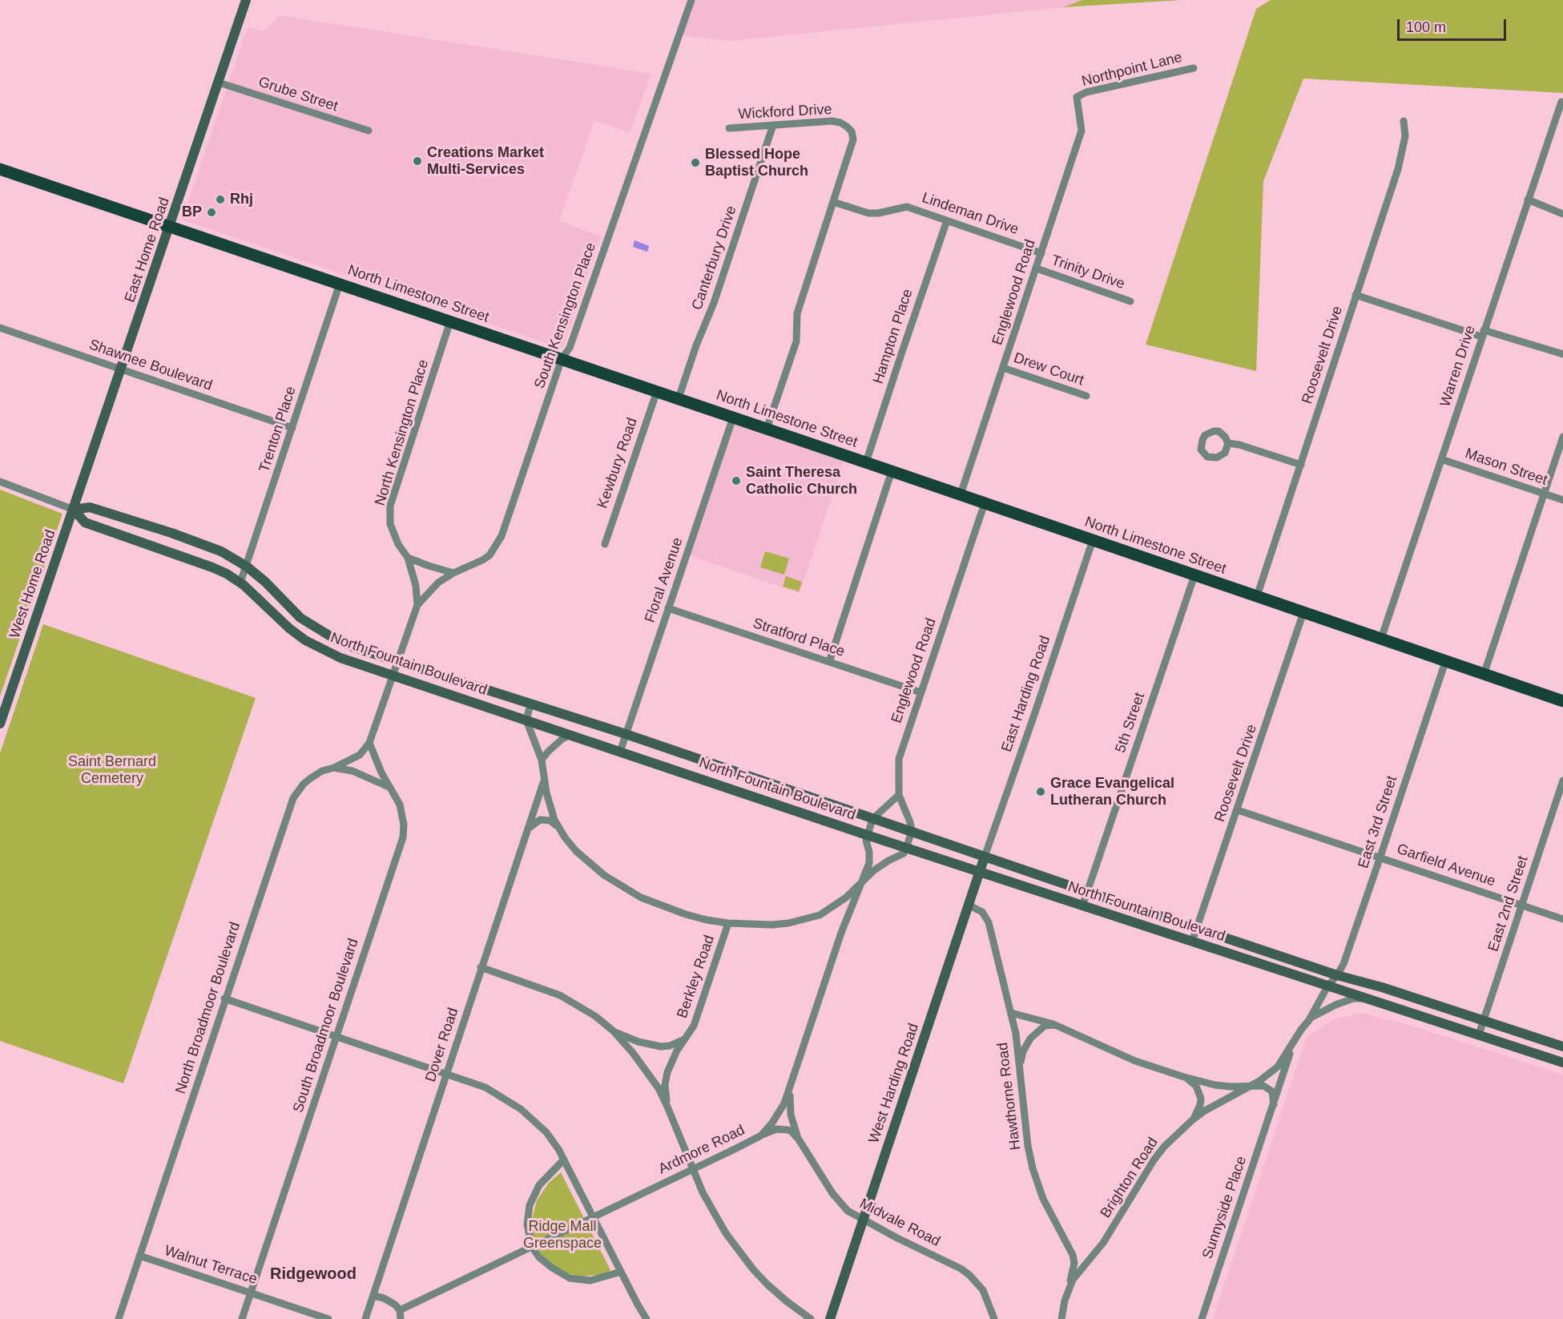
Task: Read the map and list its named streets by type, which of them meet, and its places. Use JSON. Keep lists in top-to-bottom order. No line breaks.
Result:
{"streets":{"main road":["North Limestone Street"],"street":["Northpoint Lane","Grube Street","Wickford Drive","Lindeman Drive","East Home Road","Canterbury Drive","Trinity Drive","Englewood Road","South Kensington Place","Hampton Place","Roosevelt Drive","Shawnee Boulevard","Warren Drive","Drew Court","Trenton Place","North Kensington Place","Kewbury Road","Mason Street","Floral Avenue","West Home Road","Stratford Place","North Fountain Boulevard","East Harding Road","5th Street","East 3rd Street","Garfield Avenue","East 2nd Street","Berkley Road","North Broadmoor Boulevard","South Broadmoor Boulevard","Dover Road","West Harding Road","Hawthorne Road","Ardmore Road","Brighton Road","Sunnyside Place","Midvale Road","Walnut Terrace"]},"crossings":[["Northpoint Lane","Englewood Road"],["Grube Street","East Home Road"],["Wickford Drive","Lindeman Drive"],["Wickford Drive","Canterbury Drive"],["Lindeman Drive","Englewood Road"],["Lindeman Drive","Hampton Place"],["East Home Road","North Limestone Street"],["East Home Road","Shawnee Boulevard"],["East Home Road","West Home Road"],["East Home Road","North Fountain Boulevard"],["Canterbury Drive","North Limestone Street"],["Trinity Drive","Englewood Road"],["Englewood Road","North Limestone Street"],["Englewood Road","Drew Court"],["Englewood Road","Stratford Place"],["Englewood Road","North Fountain Boulevard"],["North Limestone Street","South Kensington Place"],["North Limestone Street","Hampton Place"],["North Limestone Street","Roosevelt Drive"],["North Limestone Street","Warren Drive"],["North Limestone Street","Trenton Place"],["North Limestone Street","North Kensington Place"],["North Limestone Street","Kewbury Road"],["North Limestone Street","Floral Avenue"],["North Limestone Street","East Harding Road"],["North Limestone Street","5th Street"],["North Limestone Street","East 3rd Street"],["South Kensington Place","North Kensington Place"],["Roosevelt Drive","North Fountain Boulevard"],["Roosevelt Drive","Garfield Avenue"],["Shawnee Boulevard","Trenton Place"],["Warren Drive","Mason Street"],["Trenton Place","North Fountain Boulevard"],["Floral Avenue","Stratford Place"],["Floral Avenue","North Fountain Boulevard"],["West Home Road","North Fountain Boulevard"],["North Fountain Boulevard","East Harding Road"],["North Fountain Boulevard","5th Street"],["North Fountain Boulevard","East 3rd Street"],["North Fountain Boulevard","East 2nd Street"],["North Fountain Boulevard","West Harding Road"],["North Fountain Boulevard","Ardmore Road"],["North Fountain Boulevard","Brighton Road"],["East Harding Road","West Harding Road"],["East 3rd Street","Garfield Avenue"],["East 3rd Street","Brighton Road"],["Garfield Avenue","East 2nd Street"],["North Broadmoor Boulevard","South Broadmoor Boulevard"],["North Broadmoor Boulevard","Walnut Terrace"],["South Broadmoor Boulevard","Walnut Terrace"],["West Harding Road","Hawthorne Road"],["West Harding Road","Midvale Road"],["Hawthorne Road","Brighton Road"],["Ardmore Road","Midvale Road"],["Brighton Road","Sunnyside Place"]],"districts":["Ridgewood"],"parks":["Saint Bernard Cemetery","Ridge Mall Greenspace"],"places":["Creations Market Multi-Services","Blessed Hope Baptist Church","Rhj","BP","Saint Theresa Catholic Church","Grace Evangelical Lutheran Church"],"scale_bar":"100 m"}
